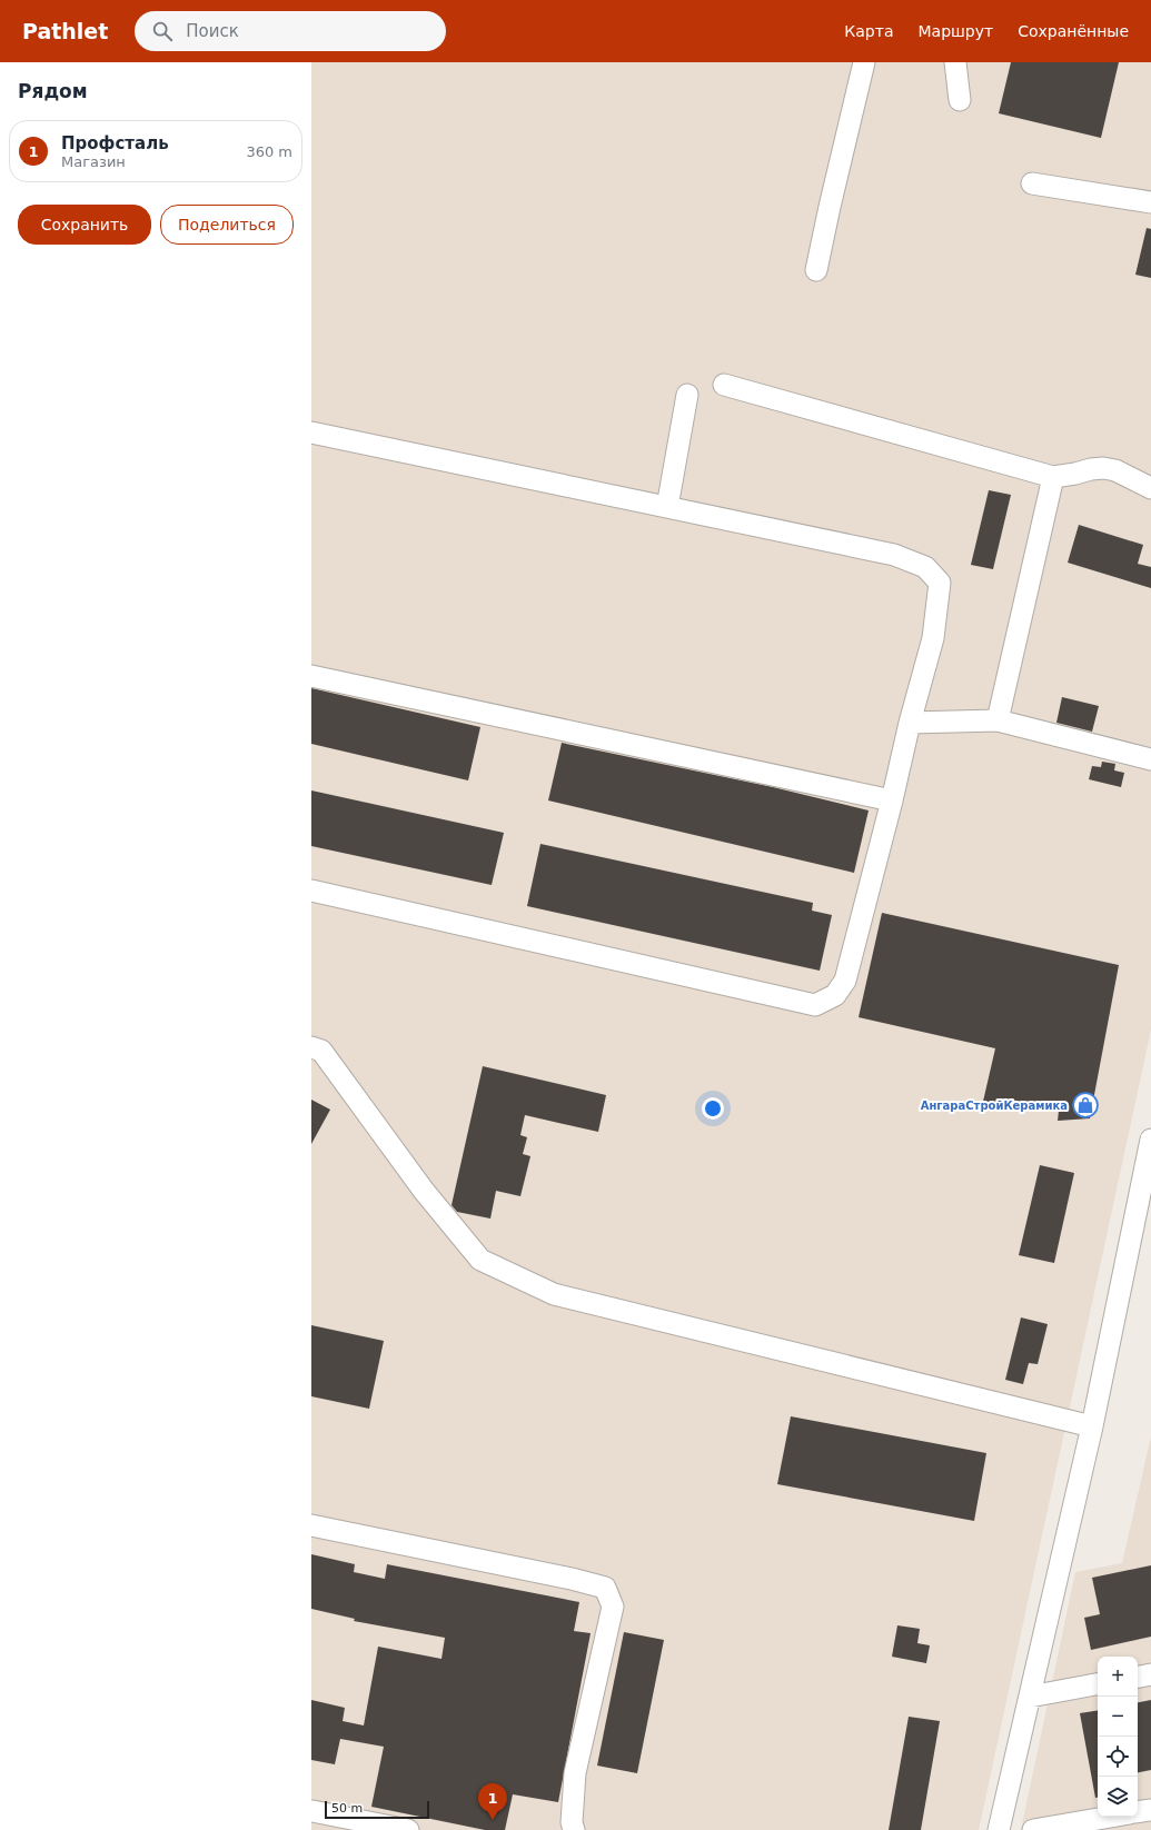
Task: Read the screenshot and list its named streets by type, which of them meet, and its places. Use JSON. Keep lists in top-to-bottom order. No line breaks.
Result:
{"places":{"shop":["АнгараСтройКерамика"]},"scale_bar":"50 m","page":{"header":"Pathlet","search":"Поиск","nav":["Карта","Маршрут","Сохранённые"],"heading":"Рядом","list":[{"mark":"1","name":"Профсталь","note":"Магазин","value":"360 m"}],"buttons":["Сохранить","Поделиться"],"map_buttons":["+","−"],"pins":"1","scale":"50 m"}}
